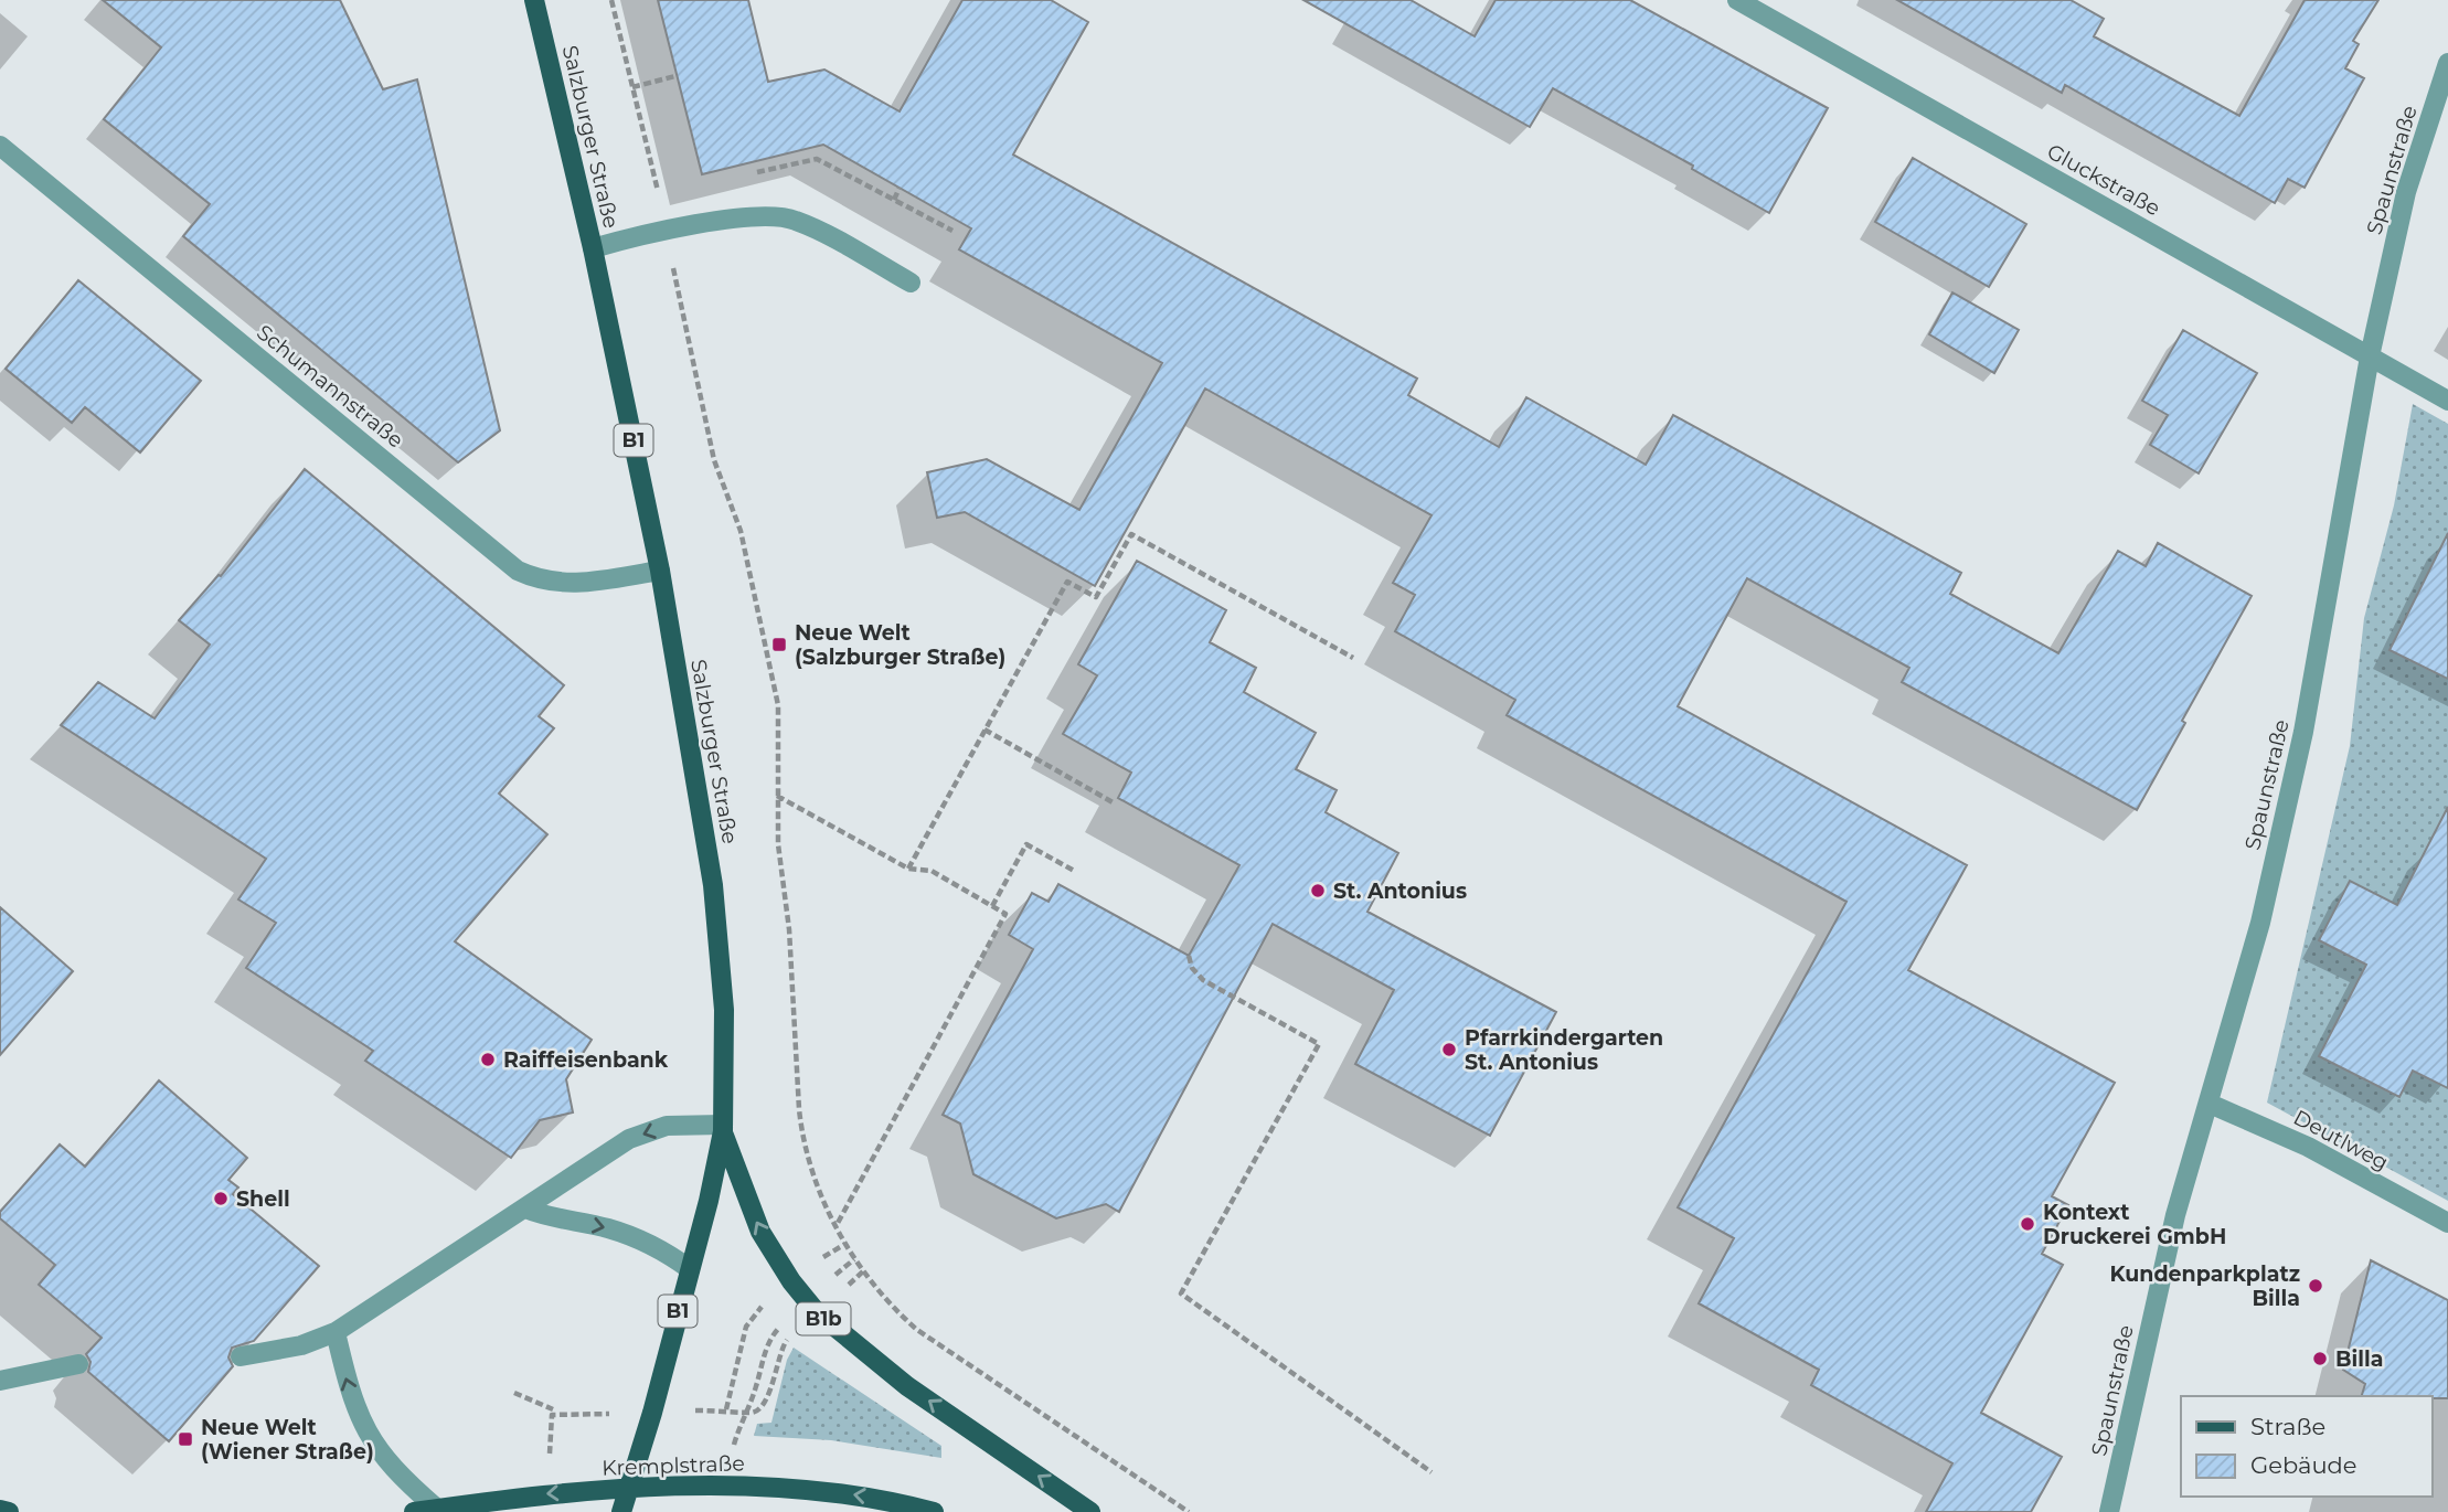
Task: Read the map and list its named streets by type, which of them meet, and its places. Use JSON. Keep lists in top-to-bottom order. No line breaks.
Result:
{"streets":{"main road":["Salzburger Straße","B1","B1b","Kremplstraße"],"street":["Spaunstraße","Gluckstraße","Schumannstraße","Deutlweg"]},"crossings":[["Salzburger Straße","Schumannstraße"],["Salzburger Straße","B1b"],["Salzburger Straße","Kremplstraße"],["Spaunstraße","Gluckstraße"],["Spaunstraße","Deutlweg"]],"one_way":["Kremplstraße"],"places":{"transit":["Neue Welt (Salzburger Straße)","Neue Welt (Wiener Straße)"],"other":["St. Antonius","Pfarrkindergarten St. Antonius","Raiffeisenbank","Shell","Kontext Druckerei GmbH","Kundenparkplatz Billa","Billa"]},"legend":["Straße","Gebäude"]}
